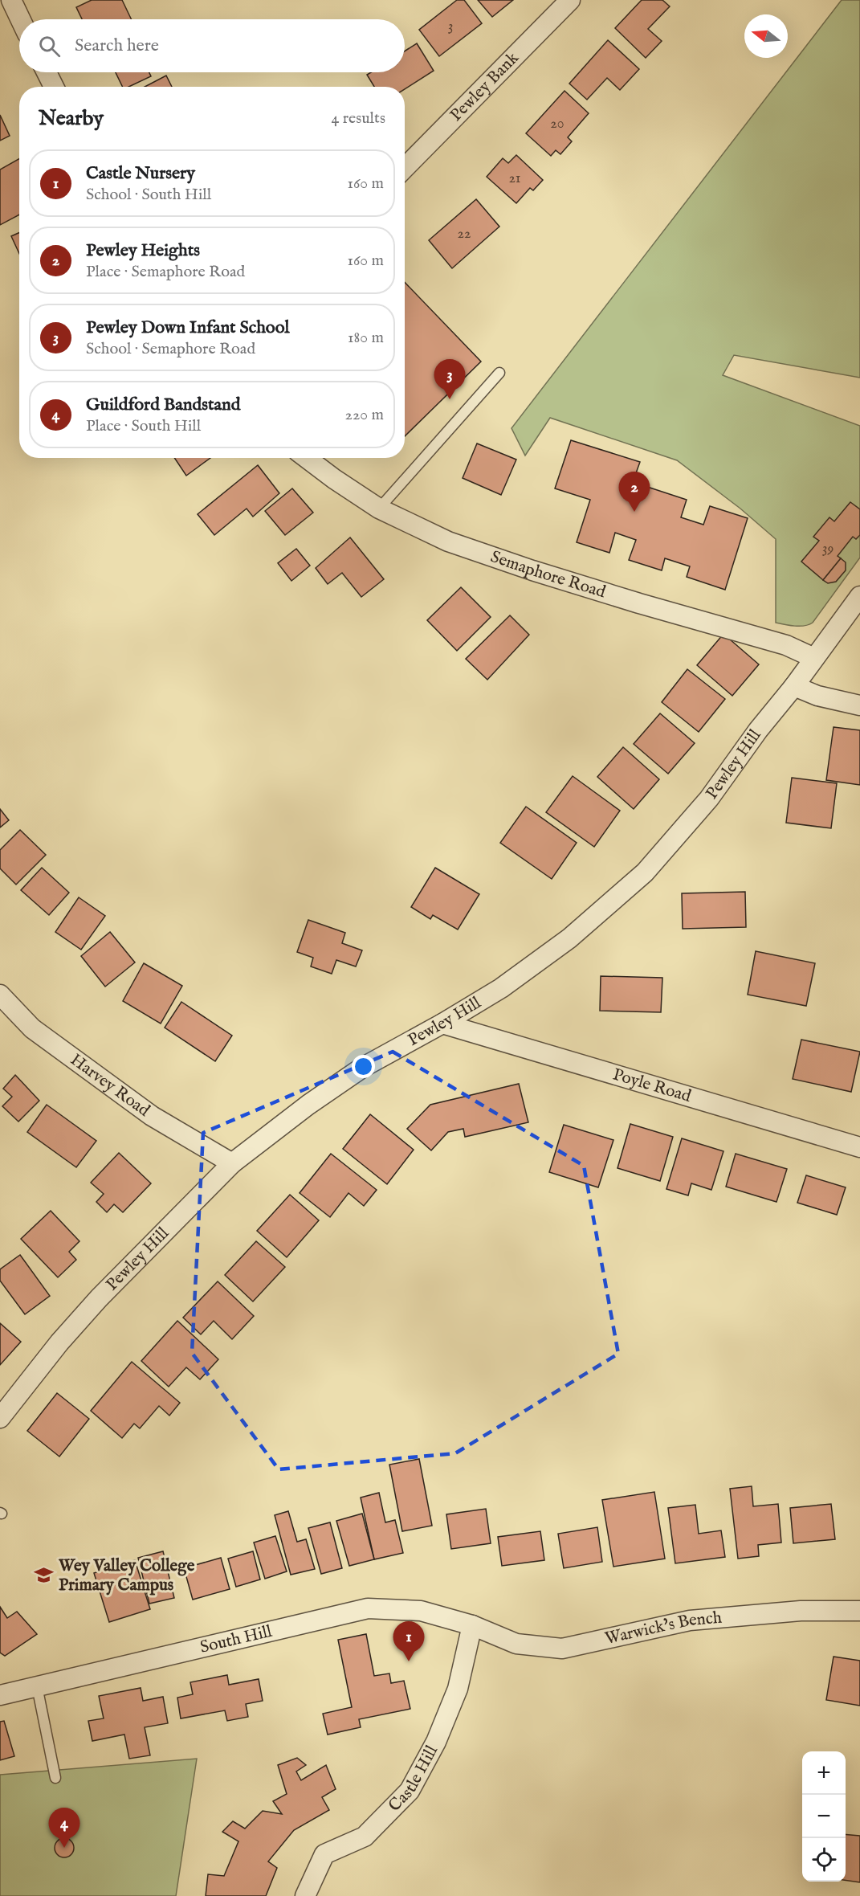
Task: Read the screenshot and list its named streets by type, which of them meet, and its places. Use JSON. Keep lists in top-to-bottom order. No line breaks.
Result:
{"streets":{"street":["Pewley Bank","Semaphore Road","Pewley Hill","Harvey Road","Poyle Road","Warwick's Bench","South Hill","Castle Hill"]},"crossings":[["Semaphore Road","Pewley Hill"],["Pewley Hill","Harvey Road"],["Pewley Hill","Poyle Road"],["Warwick's Bench","South Hill"],["Warwick's Bench","Castle Hill"],["South Hill","Castle Hill"]],"places":{"school or university":["Wey Valley College Primary Campus"]},"house_numbers":["3","20","21","22","39"],"north":"left","page":{"search":"Search here","heading":["Nearby","4 results"],"list":[{"mark":"1","name":"Castle Nursery","note":"School · South Hill","value":"160 m"},{"mark":"2","name":"Pewley Heights","note":"Place · Semaphore Road","value":"160 m"},{"mark":"3","name":"Pewley Down Infant School","note":"School · Semaphore Road","value":"180 m"},{"mark":"4","name":"Guildford Bandstand","note":"Place · South Hill","value":"220 m"}],"pins":["3","2","1","4"],"map_buttons":["+","−"]}}
